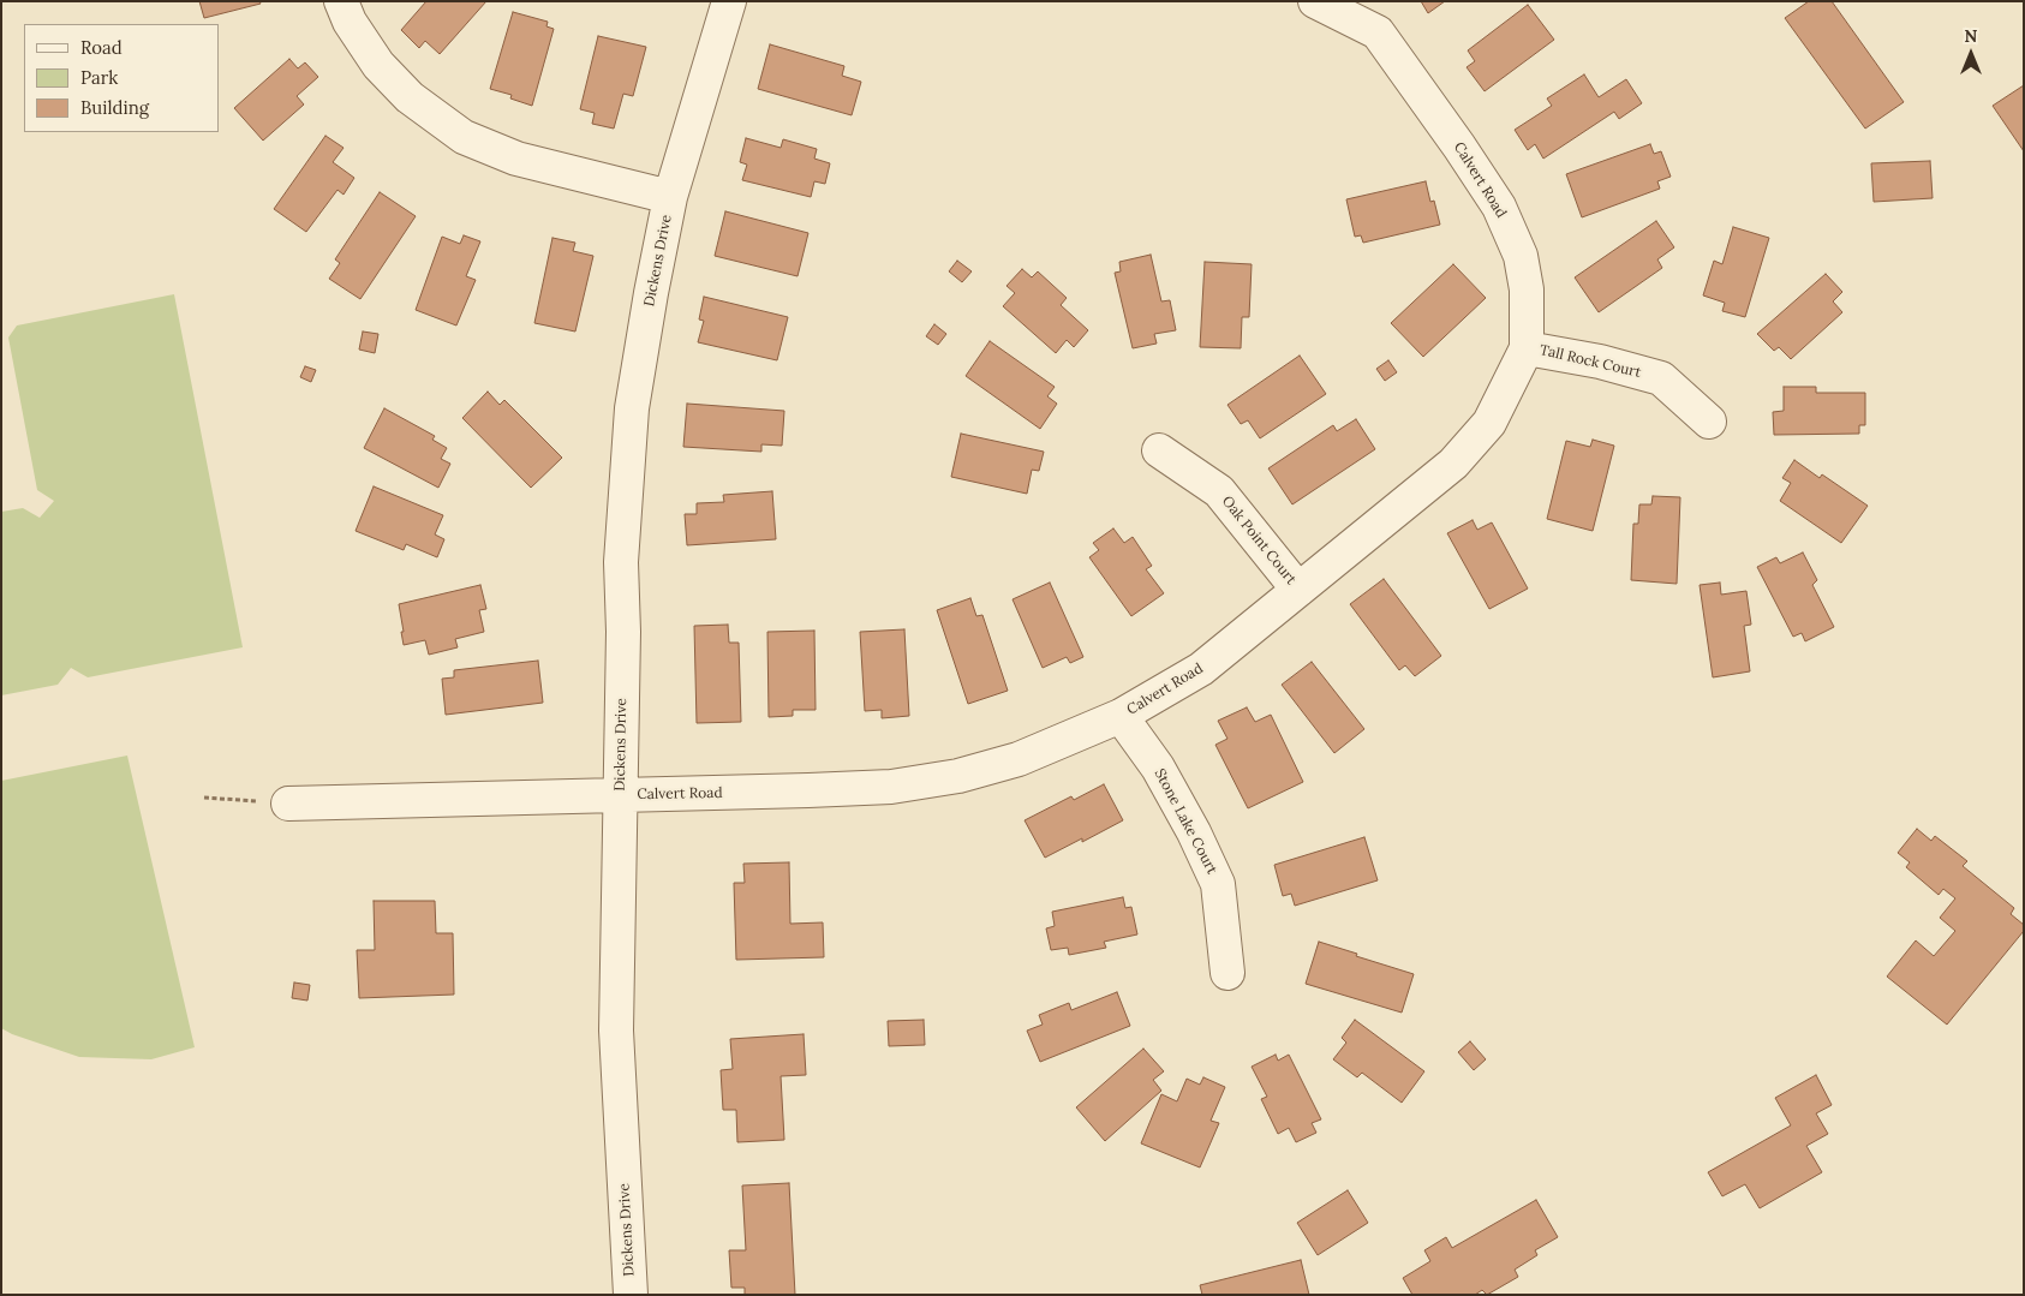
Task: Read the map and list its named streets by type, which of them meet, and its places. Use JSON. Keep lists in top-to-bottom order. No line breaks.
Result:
{"streets":{"street":["Calvert Road","Dickens Drive","Tall Rock Court","Oak Point Court","Stone Lake Court"]},"crossings":[["Calvert Road","Dickens Drive"],["Calvert Road","Tall Rock Court"],["Calvert Road","Oak Point Court"],["Calvert Road","Stone Lake Court"]],"legend":["Road","Park","Building"],"north":"top"}
